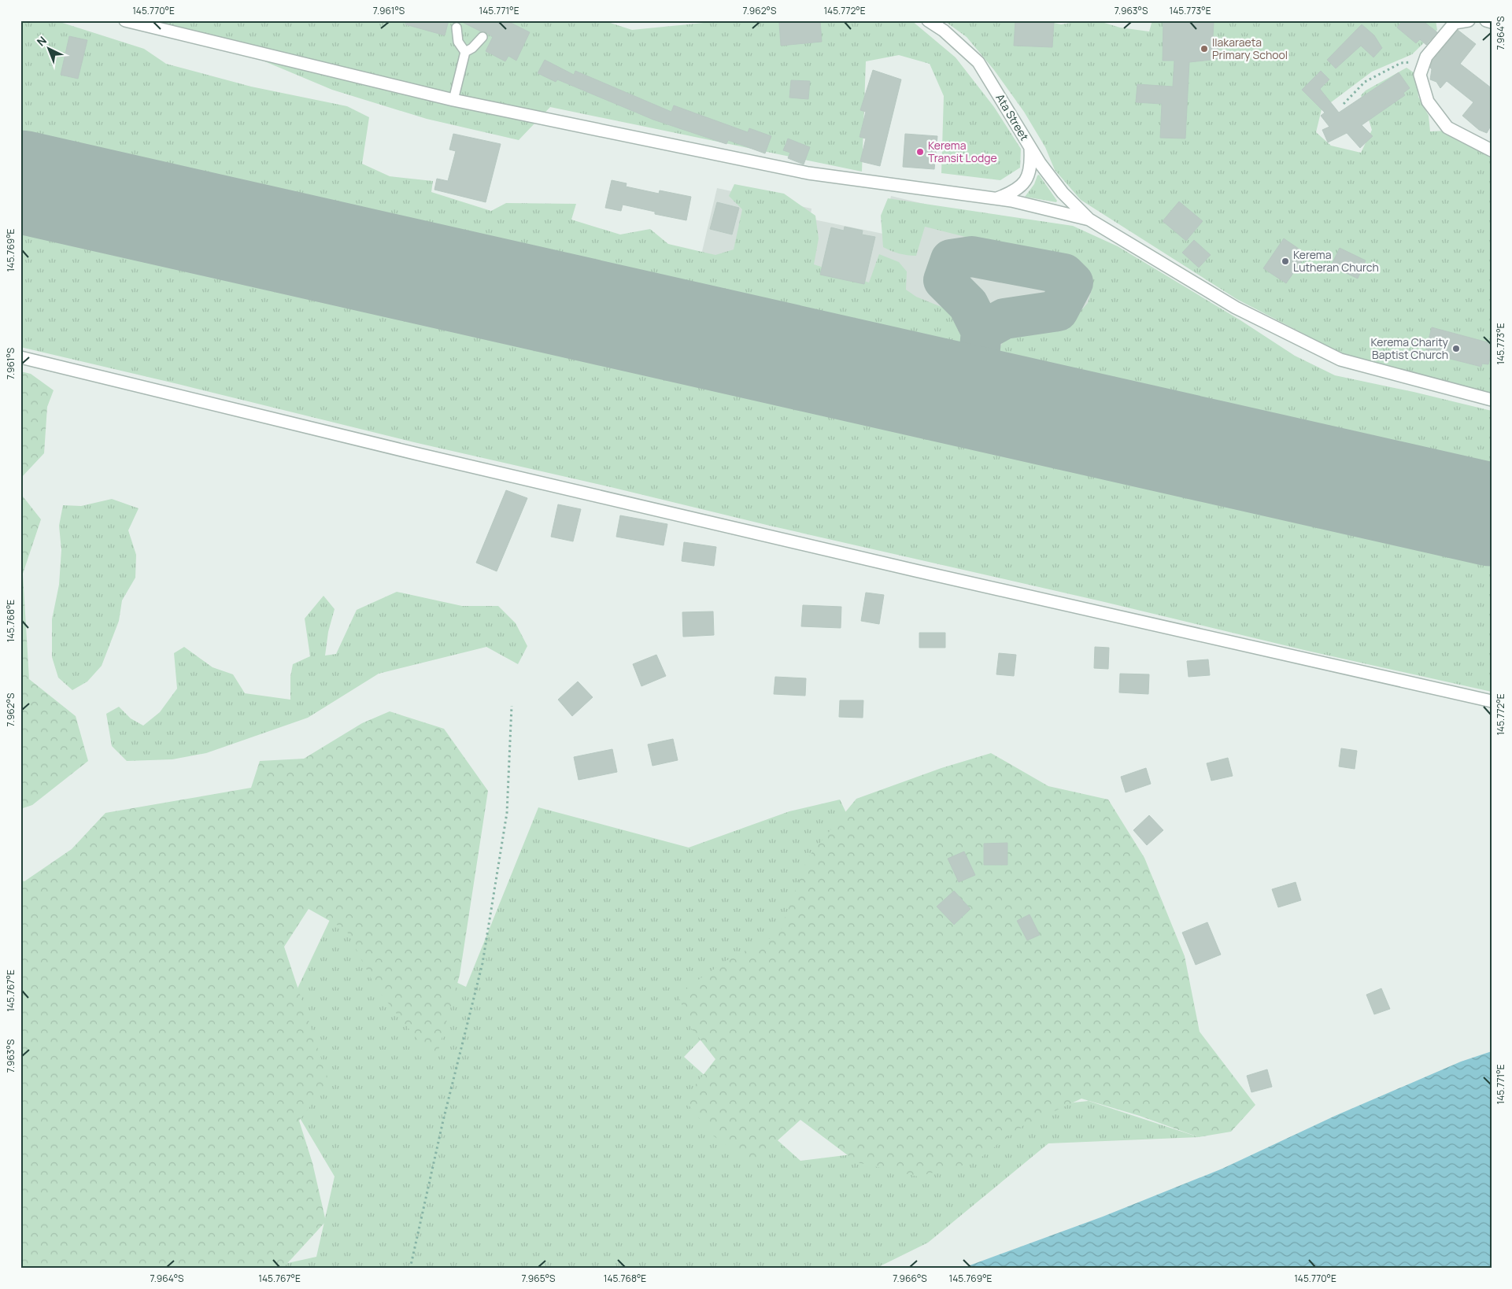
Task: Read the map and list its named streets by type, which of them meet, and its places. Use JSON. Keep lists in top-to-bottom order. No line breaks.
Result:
{"streets":{"street":["Ata Street"]},"places":["Ilakaraeta Primary School","Kerema Transit Lodge","Kerema Lutheran Church","Kerema Charity Baptist Church"],"north":"top left","coordinates":["145.770°E","7.961°S","145.771°E","7.962°S","145.772°E","7.963°S","145.773°E","7.964°S","145.769°E","145.768°E","145.767°E","7.965°S","7.966°S"]}
